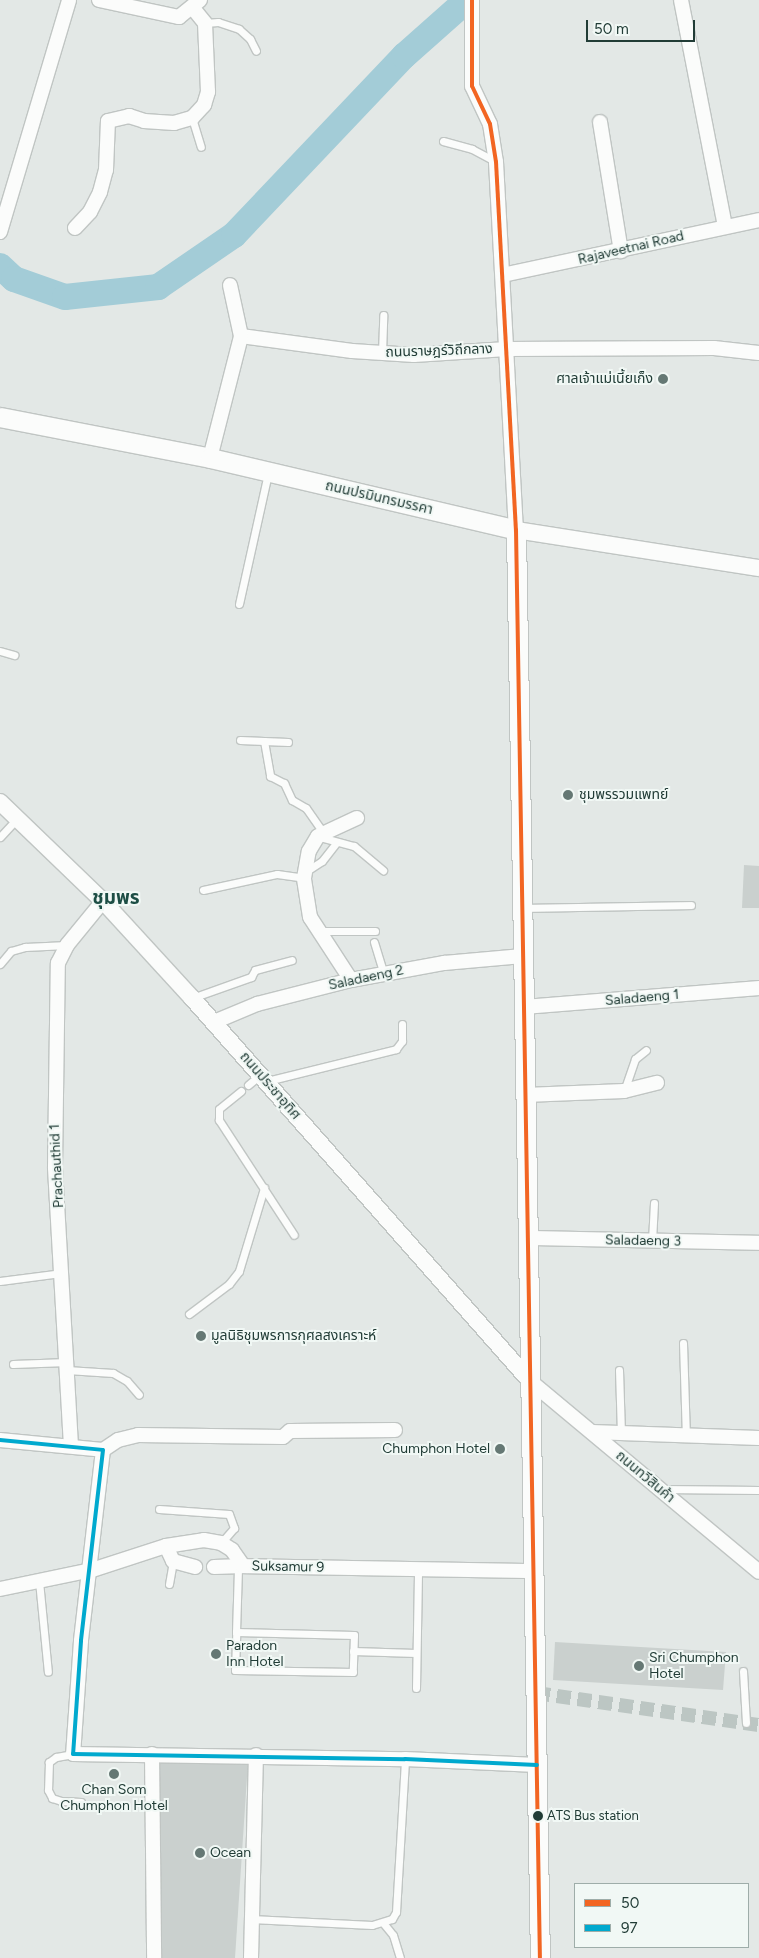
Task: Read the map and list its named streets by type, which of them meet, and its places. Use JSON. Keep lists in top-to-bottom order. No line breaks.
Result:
{"streets":{"main road":["ถนนปรมินทรมรรคา"],"street":["Rajaveetnai Road","ถนนราษฎร์วิถีกลาง","Saladaeng 2","Saladaeng 1","ถนนประชาอุทิศ","Prachauthid 1","Saladaeng 3","ถนนทวีสินค้า","Suksamur 9"]},"crossings":[["Saladaeng 2","ถนนประชาอุทิศ"],["ถนนประชาอุทิศ","Prachauthid 1"],["ถนนประชาอุทิศ","ถนนทวีสินค้า"]],"districts":["ชุมพร"],"places":["ศาลเจ้าแม่เนี้ยเก็ง","ชุมพรรวมแพทย์","มูลนิธิชุมพรการกุศลสงเคราะห์","Chumphon Hotel","Paradon Inn Hotel","Sri Chumphon Hotel","Chan Som Chumphon Hotel","ATS Bus station","Ocean"],"lines":["transit line 50","transit line 97"],"legend":["50","97"],"scale_bar":"50 m"}
